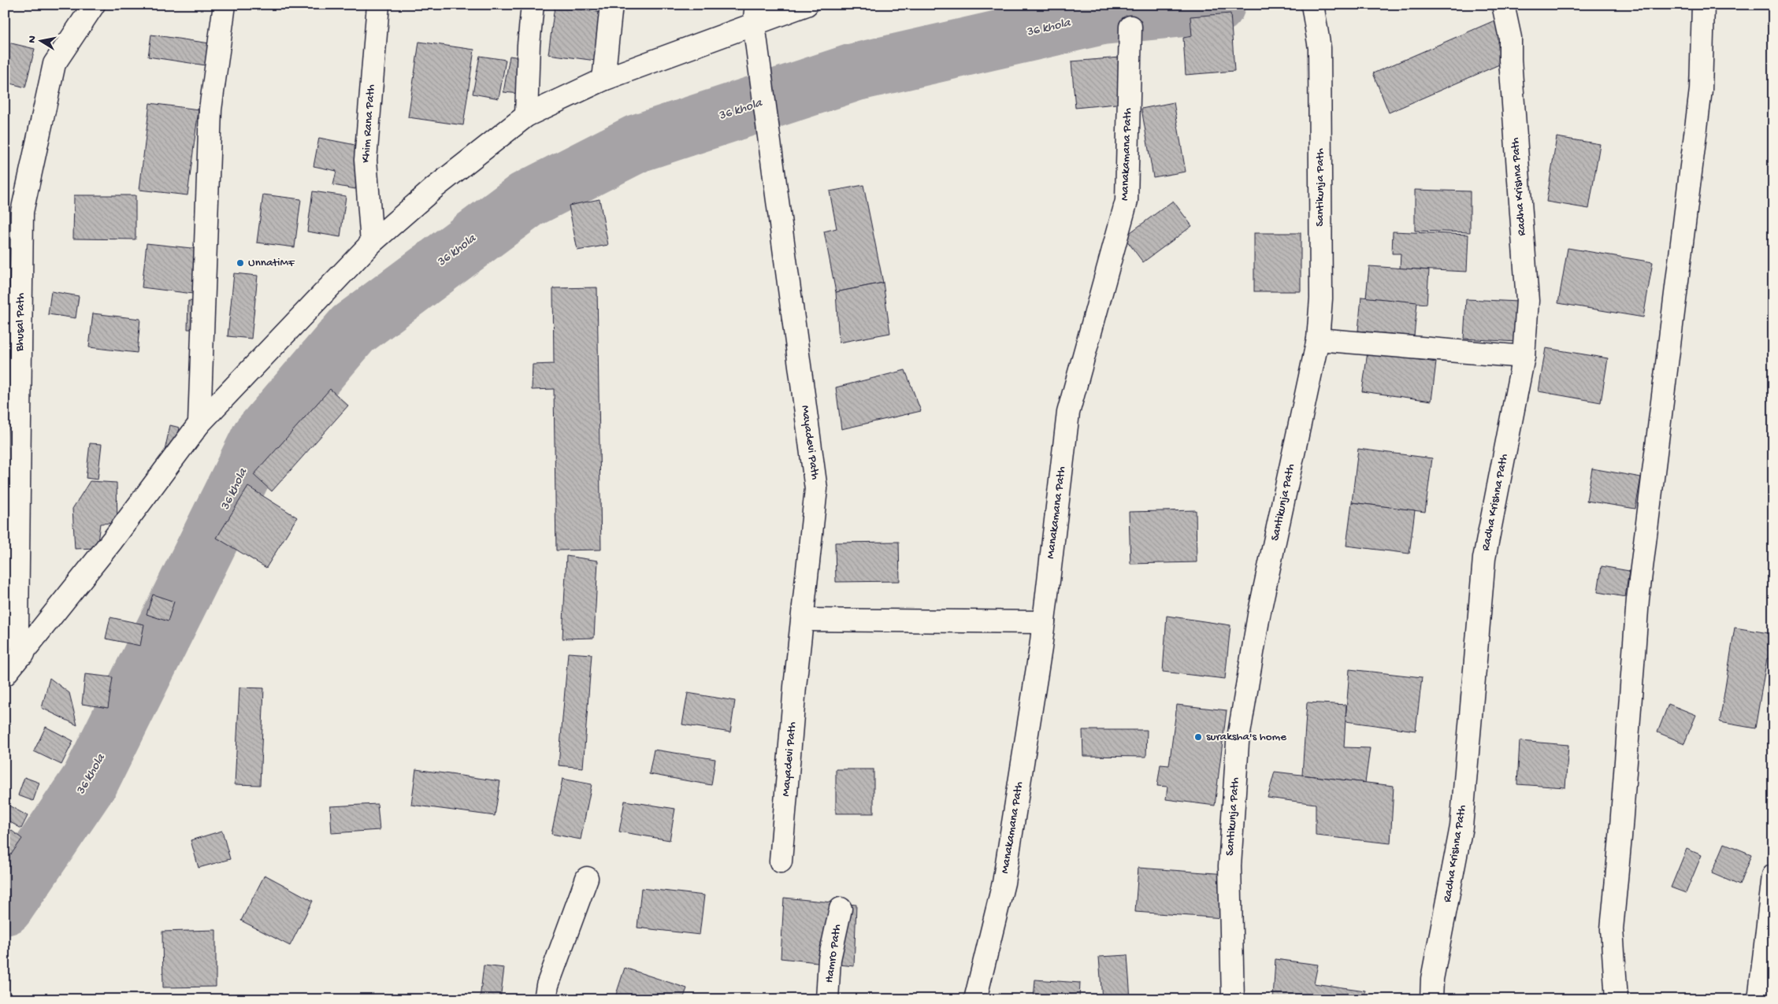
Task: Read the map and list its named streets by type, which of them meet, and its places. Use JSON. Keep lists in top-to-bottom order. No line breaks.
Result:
{"streets":{"street":["Khim Rana Path","Manakamana Path","Radha Krishna Path","Santikunja Path","Bhusal Path","Mayadevi Path","Hamro Path"]},"water":["36 khola"],"places":["UnnatiMF","suraksha's home"],"north":"left"}
